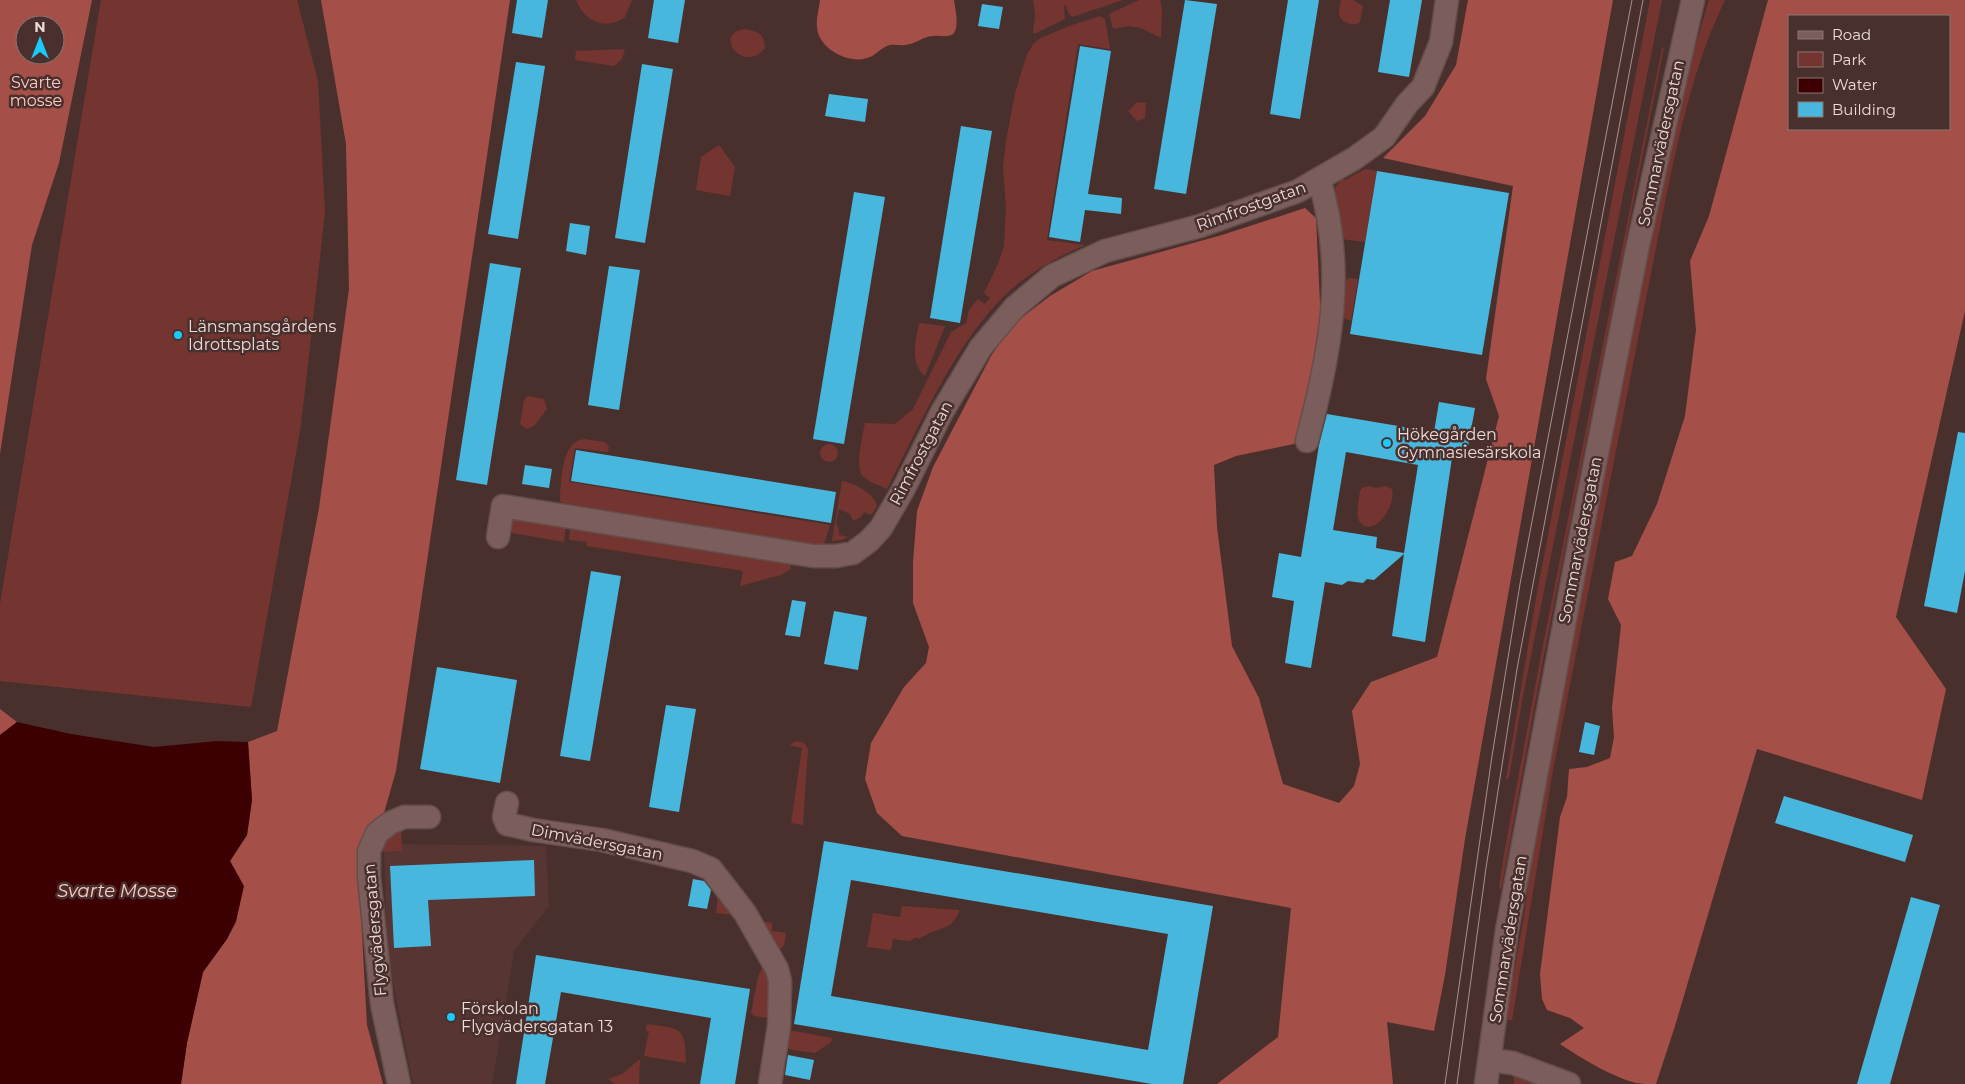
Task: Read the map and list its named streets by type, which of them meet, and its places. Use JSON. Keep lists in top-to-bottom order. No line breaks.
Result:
{"streets":{"street":["Sommarvädersgatan","Rimfrostgatan","Dimvädersgatan","Flygvädersgatan"]},"water":["Svarte Mosse"],"parks":["Svarte mosse"],"places":["Länsmansgårdens Idrottsplats","Hökegården Gymnasiesärskola","Förskolan Flygvädersgatan 13"],"legend":["Road","Park","Water","Building"],"north":"top"}
